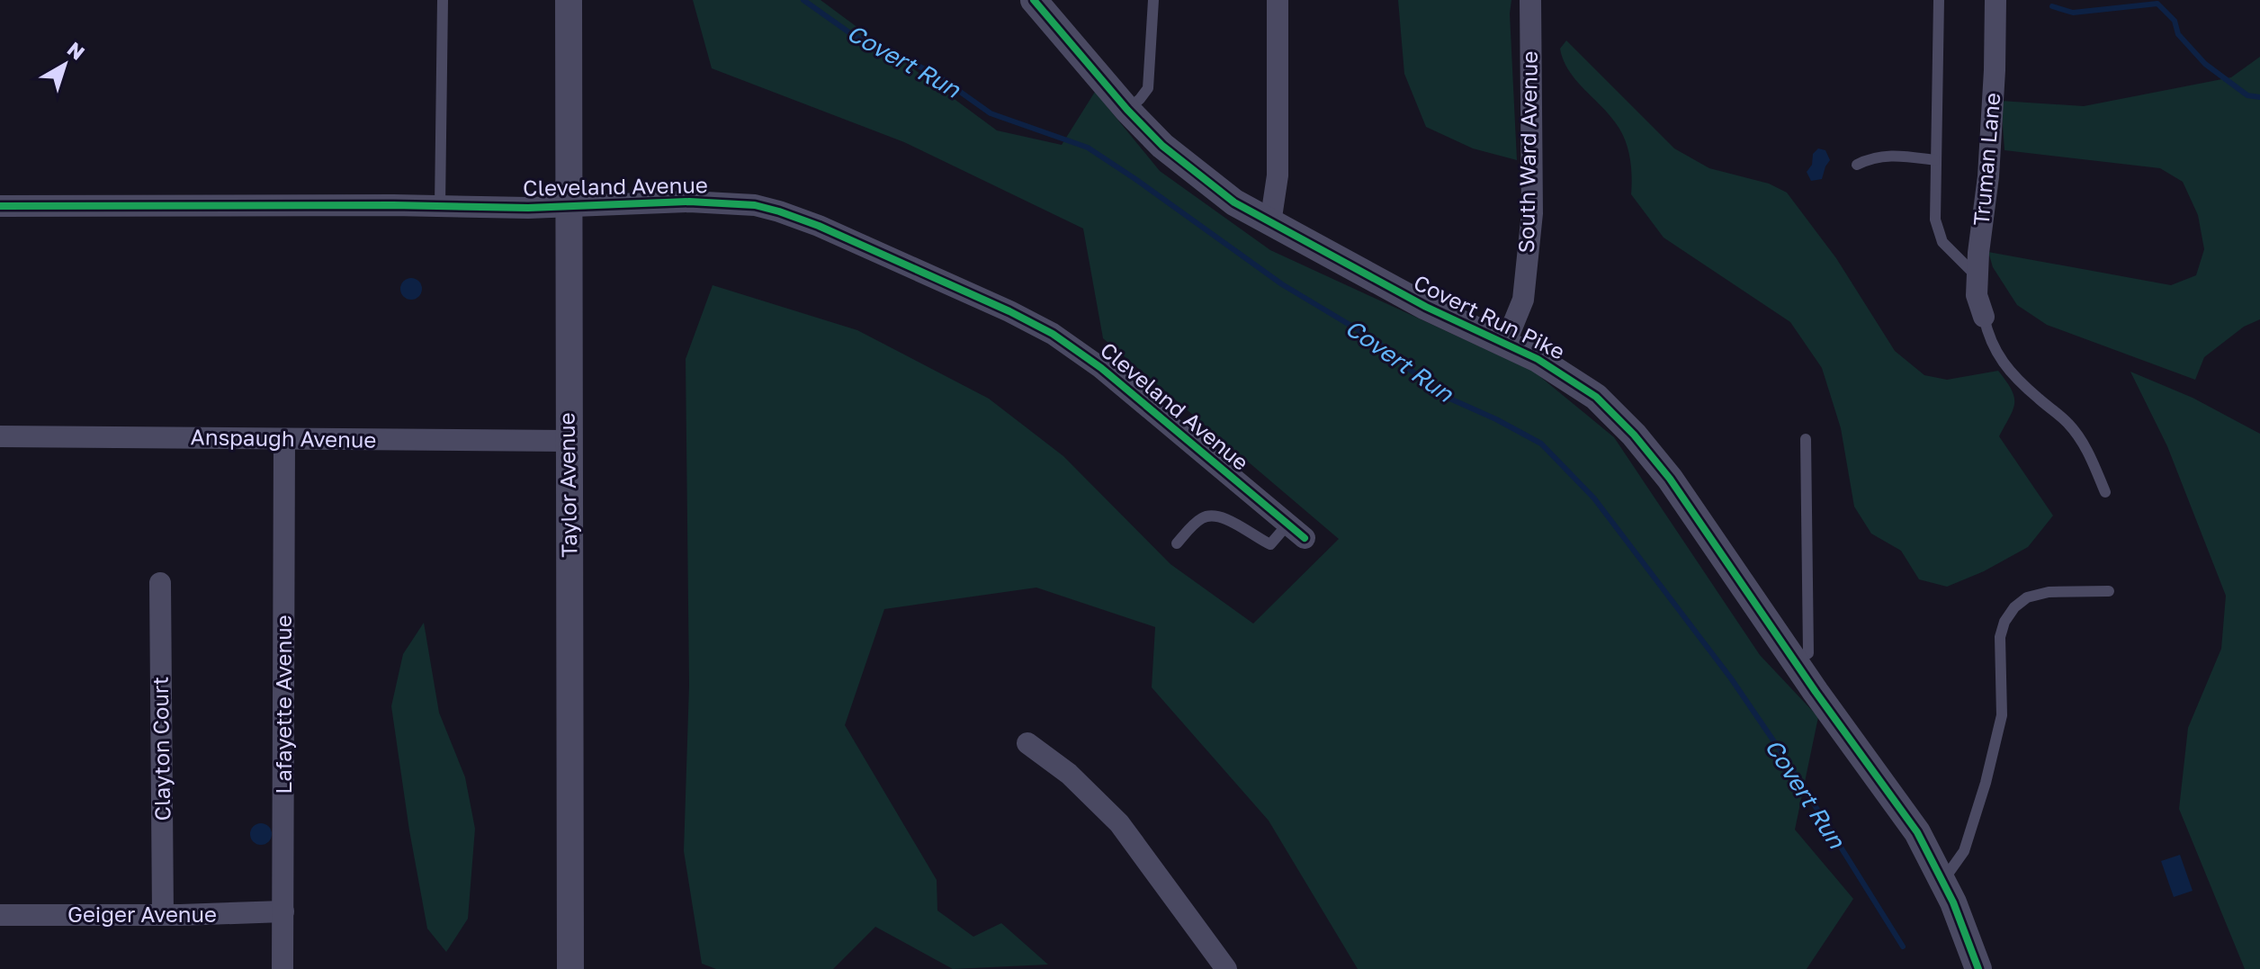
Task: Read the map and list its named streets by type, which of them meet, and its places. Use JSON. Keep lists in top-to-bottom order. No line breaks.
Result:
{"streets":{"street":["South Ward Avenue","Truman Lane","Cleveland Avenue","Covert Run Pike","Anspaugh Avenue","Taylor Avenue","Lafayette Avenue","Clayton Court","Geiger Avenue"]},"crossings":[["South Ward Avenue","Covert Run Pike"],["Cleveland Avenue","Taylor Avenue"],["Anspaugh Avenue","Taylor Avenue"],["Anspaugh Avenue","Lafayette Avenue"],["Lafayette Avenue","Geiger Avenue"],["Clayton Court","Geiger Avenue"]],"water":["Covert Run"],"north":"top right"}
